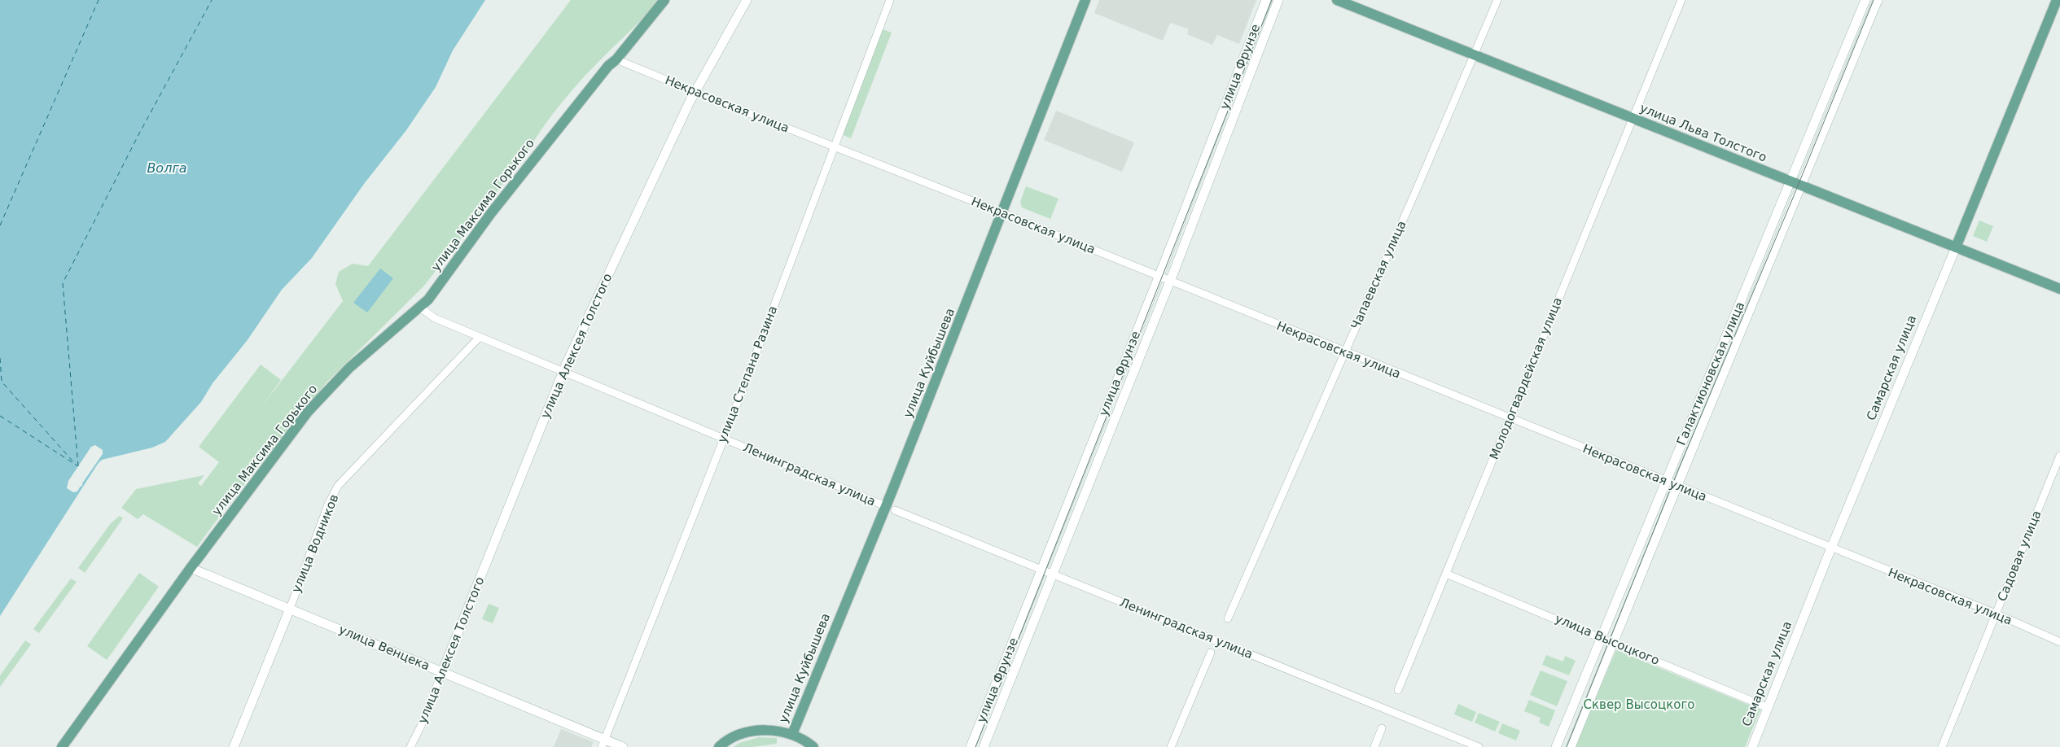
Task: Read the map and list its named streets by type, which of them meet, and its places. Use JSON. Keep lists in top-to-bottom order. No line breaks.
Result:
{"streets":{"main road":["улица Фрунзе","улица Льва Толстого","улица Максима Горького","улица Алексея Толстого","улица Куйбышева","Самарская улица","Галактионовская улица","улица Водников","улица Венцека"],"street":["Некрасовская улица","Чапаевская улица","улица Степана Разина","Молодогвардейская улица","Ленинградская улица","Садовая улица","улица Высоцкого"]},"crossings":[["улица Фрунзе","Некрасовская улица"],["улица Фрунзе","Ленинградская улица"],["Некрасовская улица","улица Максима Горького"],["Некрасовская улица","Чапаевская улица"],["Некрасовская улица","улица Алексея Толстого"],["Некрасовская улица","улица Куйбышева"],["Некрасовская улица","Самарская улица"],["Некрасовская улица","Галактионовская улица"],["Некрасовская улица","улица Степана Разина"],["Некрасовская улица","Молодогвардейская улица"],["Некрасовская улица","Садовая улица"],["улица Льва Толстого","Чапаевская улица"],["улица Льва Толстого","Самарская улица"],["улица Льва Толстого","Галактионовская улица"],["улица Льва Толстого","Молодогвардейская улица"],["улица Максима Горького","Ленинградская улица"],["улица Максима Горького","улица Венцека"],["улица Алексея Толстого","Ленинградская улица"],["улица Алексея Толстого","улица Венцека"],["улица Куйбышева","Ленинградская улица"],["Самарская улица","улица Высоцкого"],["Галактионовская улица","улица Высоцкого"],["улица Степана Разина","Ленинградская улица"],["улица Степана Разина","улица Венцека"],["Молодогвардейская улица","улица Высоцкого"],["Ленинградская улица","улица Водников"],["улица Водников","улица Венцека"]],"water":["Волга"],"parks":["Сквер Высоцкого"]}
